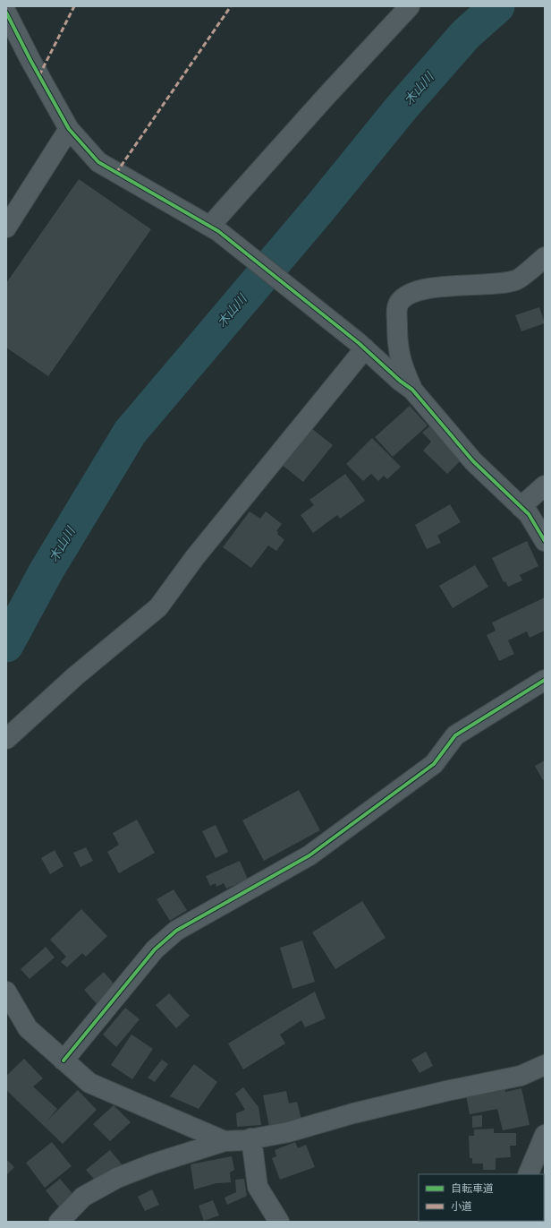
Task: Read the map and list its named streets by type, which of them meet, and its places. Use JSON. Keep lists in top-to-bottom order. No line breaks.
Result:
{"water":["木山川"],"legend":["自転車道","小道"]}
